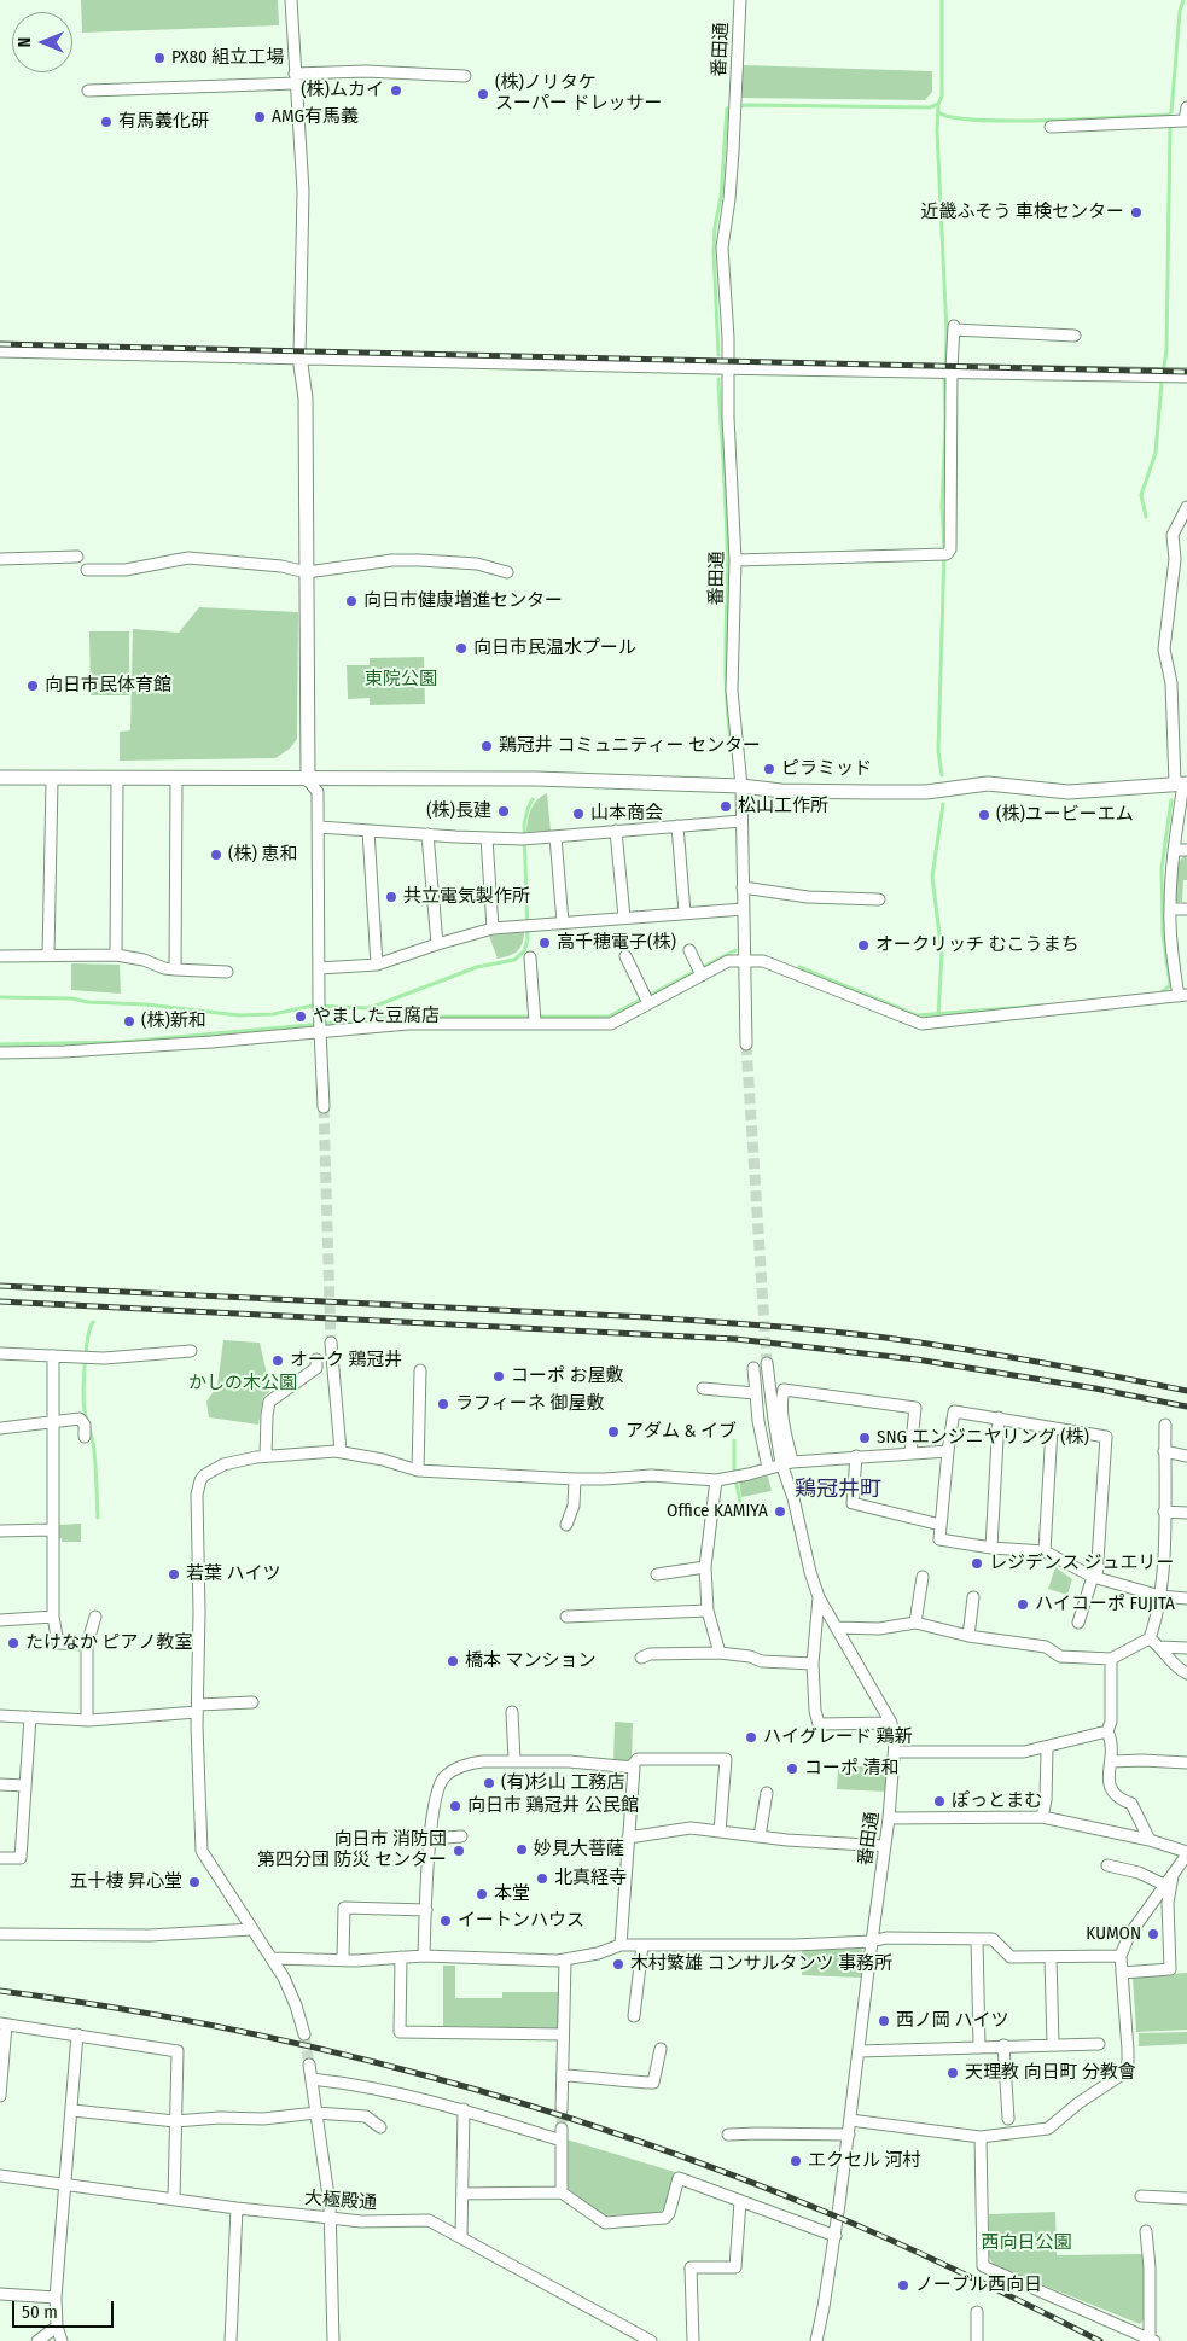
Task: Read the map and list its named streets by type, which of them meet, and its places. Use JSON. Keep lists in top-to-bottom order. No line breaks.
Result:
{"streets":{"street":["番田通","大極殿通"]},"districts":["鶏冠井町"],"parks":["東院公園","かしの木公園","西向日公園"],"places":["PX80 組立工場","(株)ムカイ","(株)ノリタケ スーパー ドレッサー","AMG有馬義","有馬義化研","近畿ふそう 車検センター","向日市健康増進センター","向日市民温水プール","向日市民体育館","鶏冠井 コミュニティー センター","ピラミッド","松山工作所","(株)長建","山本商会","(株)ユービーエム","(株) 恵和","共立電気製作所","高千穂電子(株)","オークリッチ むこうまち","やました豆腐店","(株)新和","オーク 鶏冠井","コーポ お屋敷","ラフィーネ 御屋敷","アダム & イブ","SNG エンジニヤリング (株)","Office KAMIYA","レジデンス ジュエリー","若葉 ハイツ","ハイコーポ FUJITA","たけなか ピアノ教室","橋本 マンション","ハイグレード 鶏新","コーポ 清和","(有)杉山 工務店","ぽっとまむ","向日市 鶏冠井 公民館","妙見大菩薩","向日市 消防団 第四分団 防災 センター","北真経寺","五十棲 昇心堂","本堂","イートンハウス","KUMON","木村繁雄 コンサルタンツ 事務所","西ノ岡 ハイツ","天理教 向日町 分教會","エクセル 河村","ノーブル西向日"],"scale_bar":"50 m","north":"left"}
